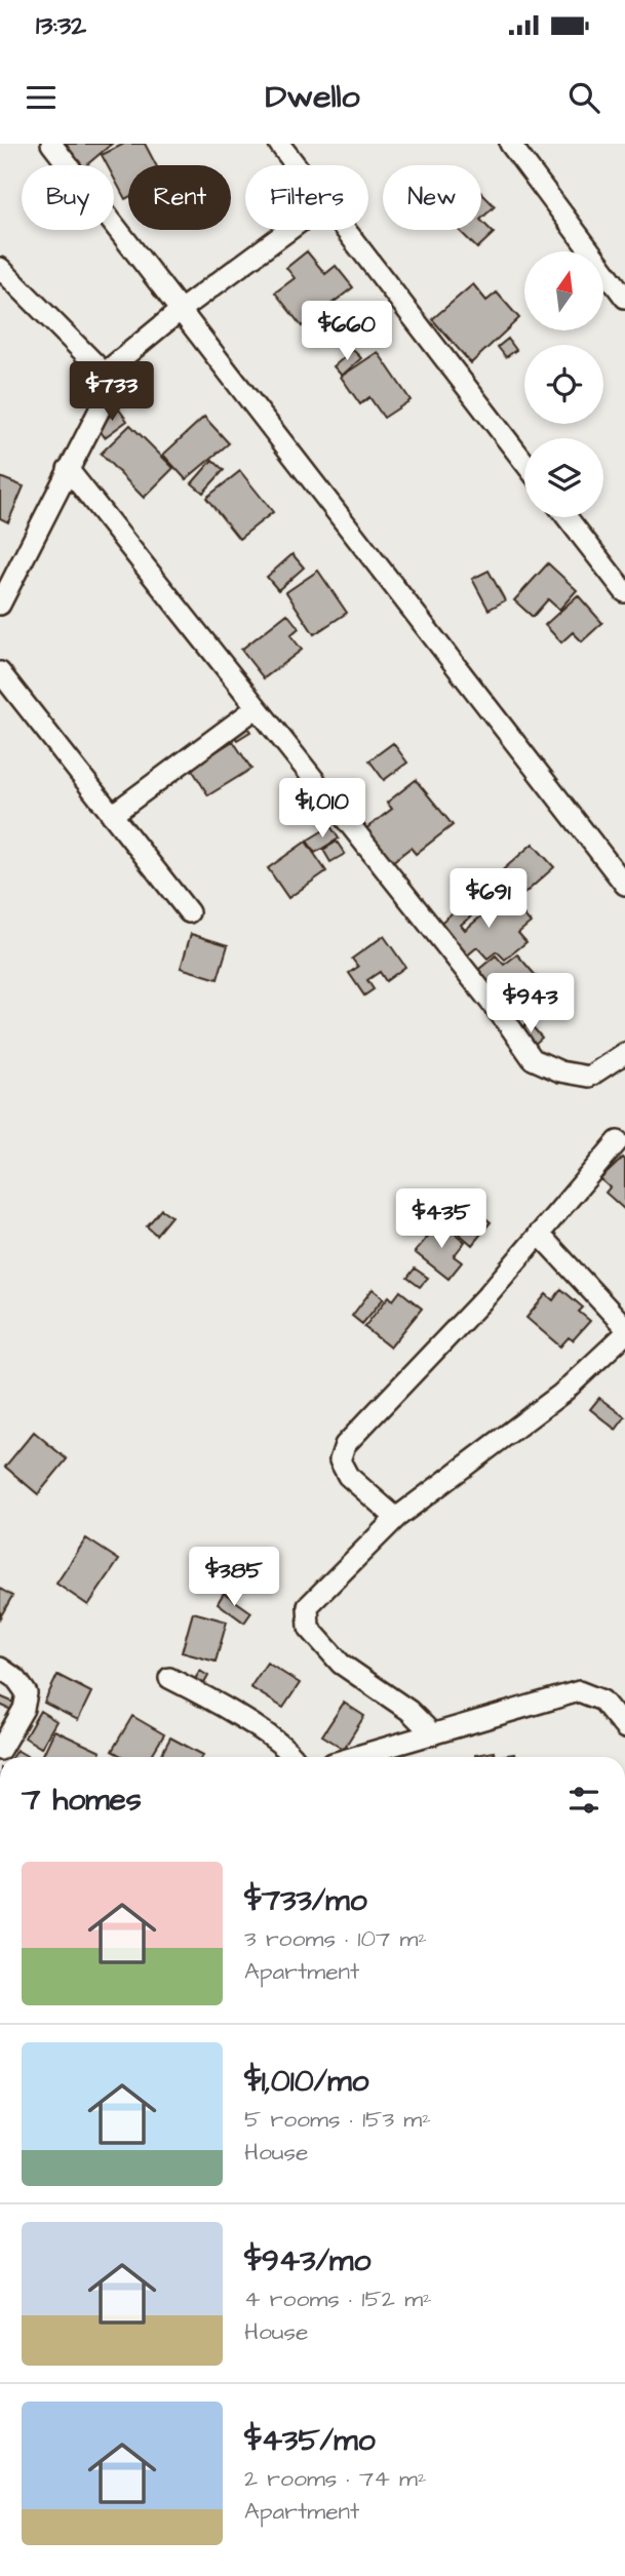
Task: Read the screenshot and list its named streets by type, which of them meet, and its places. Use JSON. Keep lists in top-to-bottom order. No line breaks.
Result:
{"north":"top","page":{"status":"13:32","header":"Dwello","chip":["Buy","Rent","Filters","New"],"price":["$660","$733","$1,010","$691","$943","$435","$385"],"heading":"7 homes","list":[{"name":"$733/mo","note":"3 rooms · 107 m² · Apartment"},{"name":"$1,010/mo","note":"5 rooms · 153 m² · House"},{"name":"$943/mo","note":"4 rooms · 152 m² · House"},{"name":"$435/mo","note":"2 rooms · 74 m² · Apartment"}]}}
